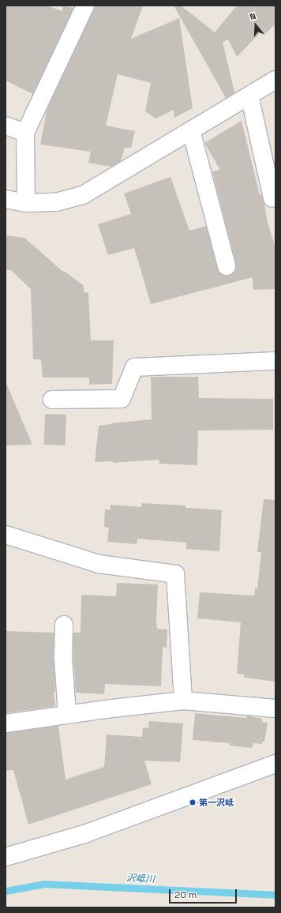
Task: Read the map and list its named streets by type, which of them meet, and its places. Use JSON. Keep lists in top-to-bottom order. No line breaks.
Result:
{"water":["沢岻川"],"places":["第一沢岻"],"scale_bar":"20 m","north":"top"}
